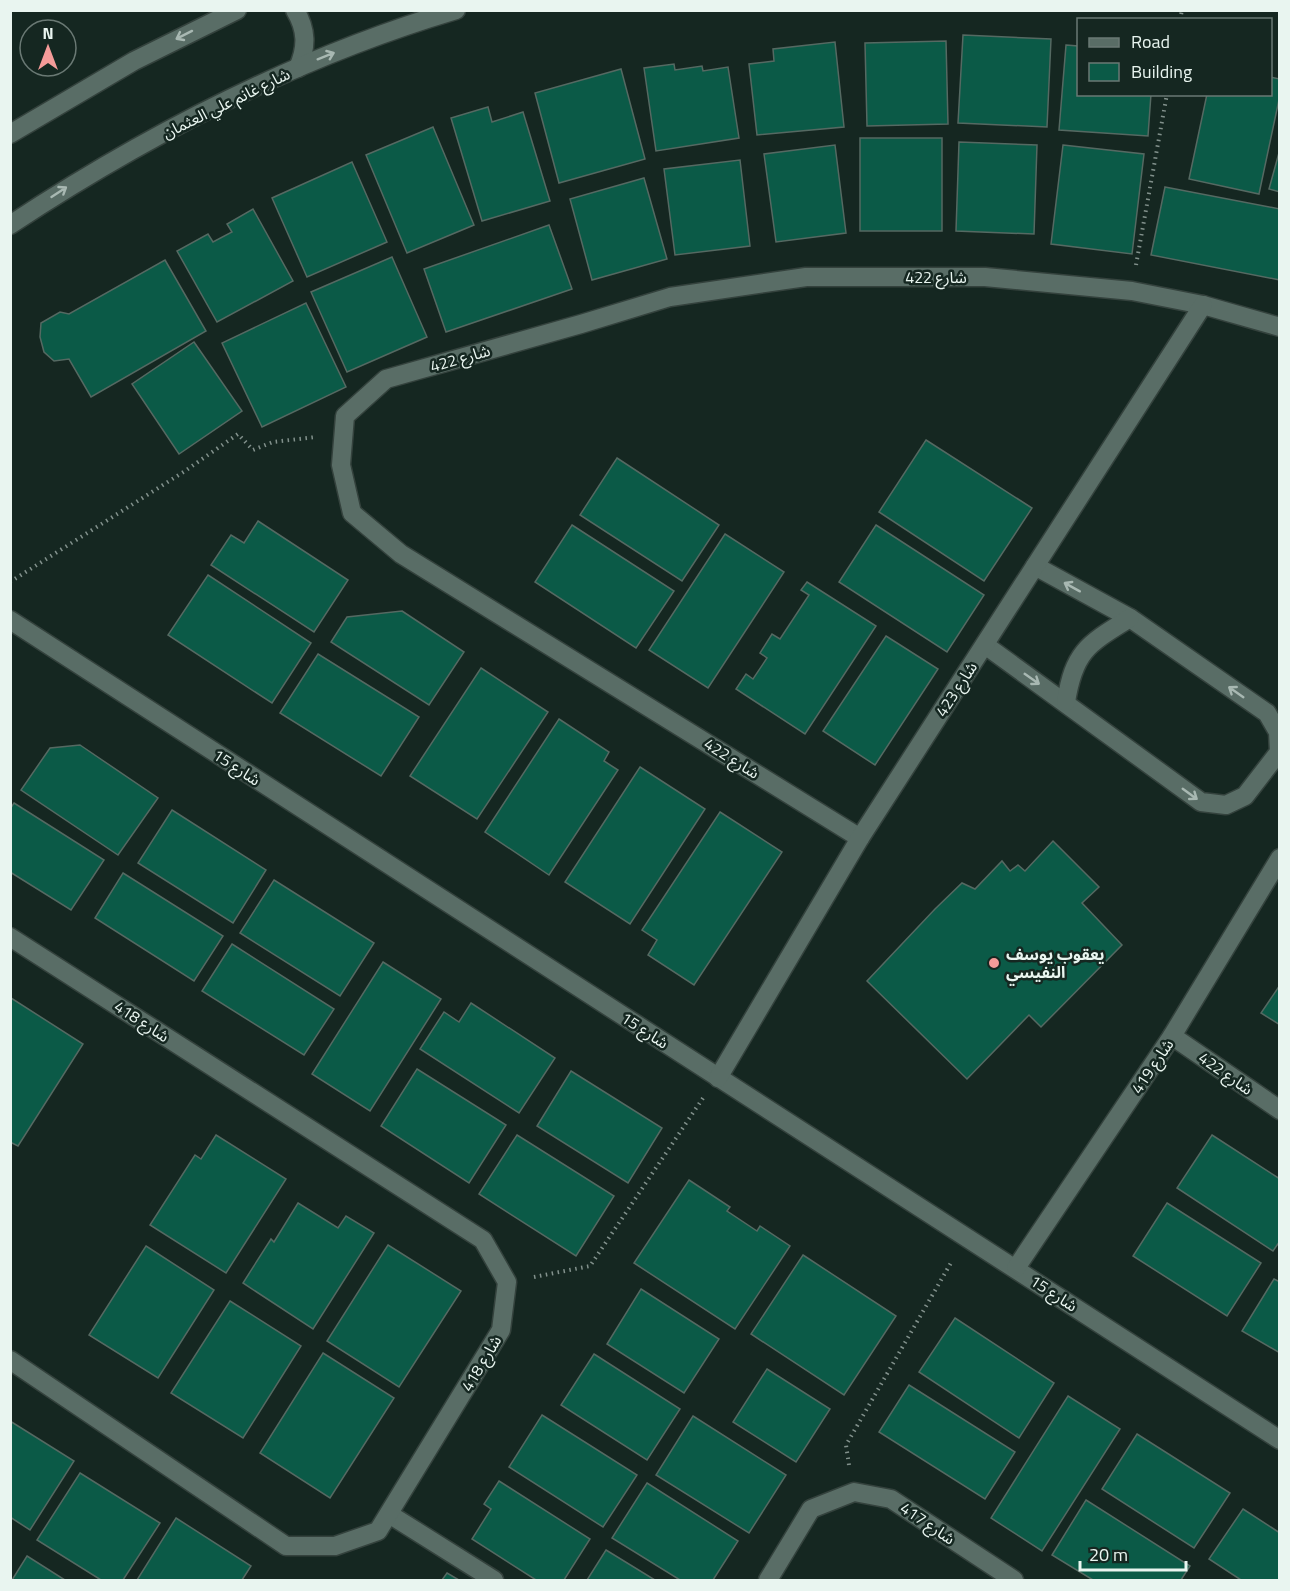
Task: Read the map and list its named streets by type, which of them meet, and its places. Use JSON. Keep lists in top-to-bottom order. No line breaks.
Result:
{"streets":{"street":["شارع غانم علي العثمان","شارع 422","شارع 423","شارع 15","شارع 418","شارع 419","شارع 417"]},"crossings":[["شارع 422","شارع 423"],["شارع 422","شارع 419"],["شارع 423","شارع 15"],["شارع 15","شارع 419"]],"places":["يعقوب يوسف النفيسي"],"legend":["Road","Building"],"scale_bar":"20 m","north":"top"}
